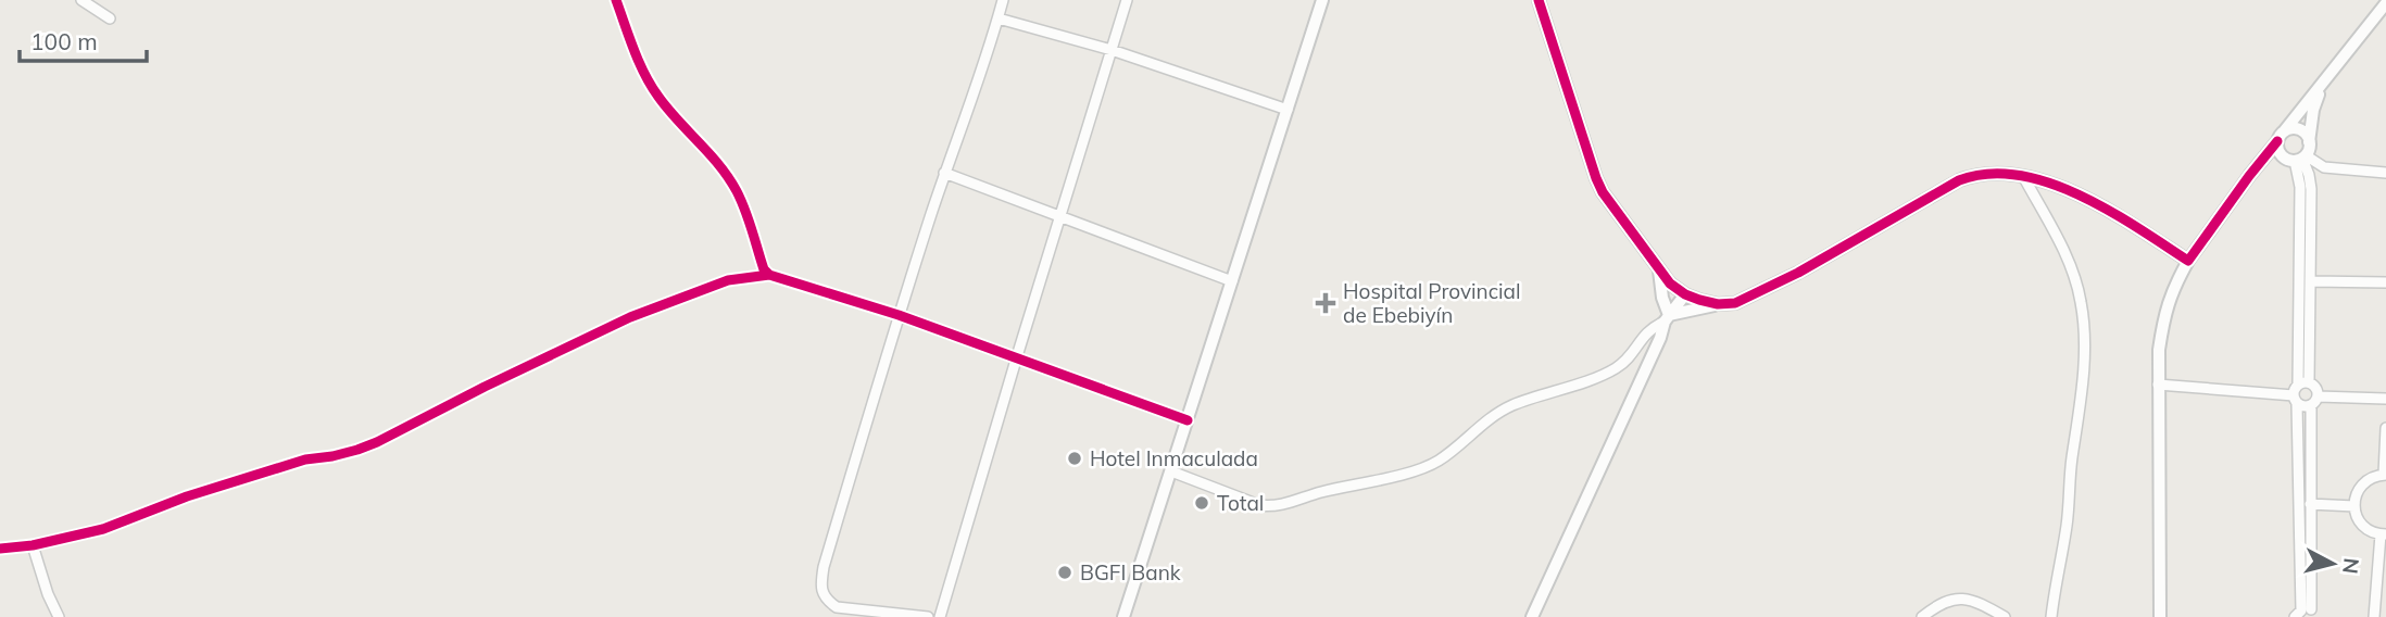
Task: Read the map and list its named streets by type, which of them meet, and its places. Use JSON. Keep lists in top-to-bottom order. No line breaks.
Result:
{"places":{"health":["Hospital Provincial de Ebebiyín"],"other":["Hotel Inmaculada","Total","BGFI Bank"]},"scale_bar":"100 m","north":"right"}
